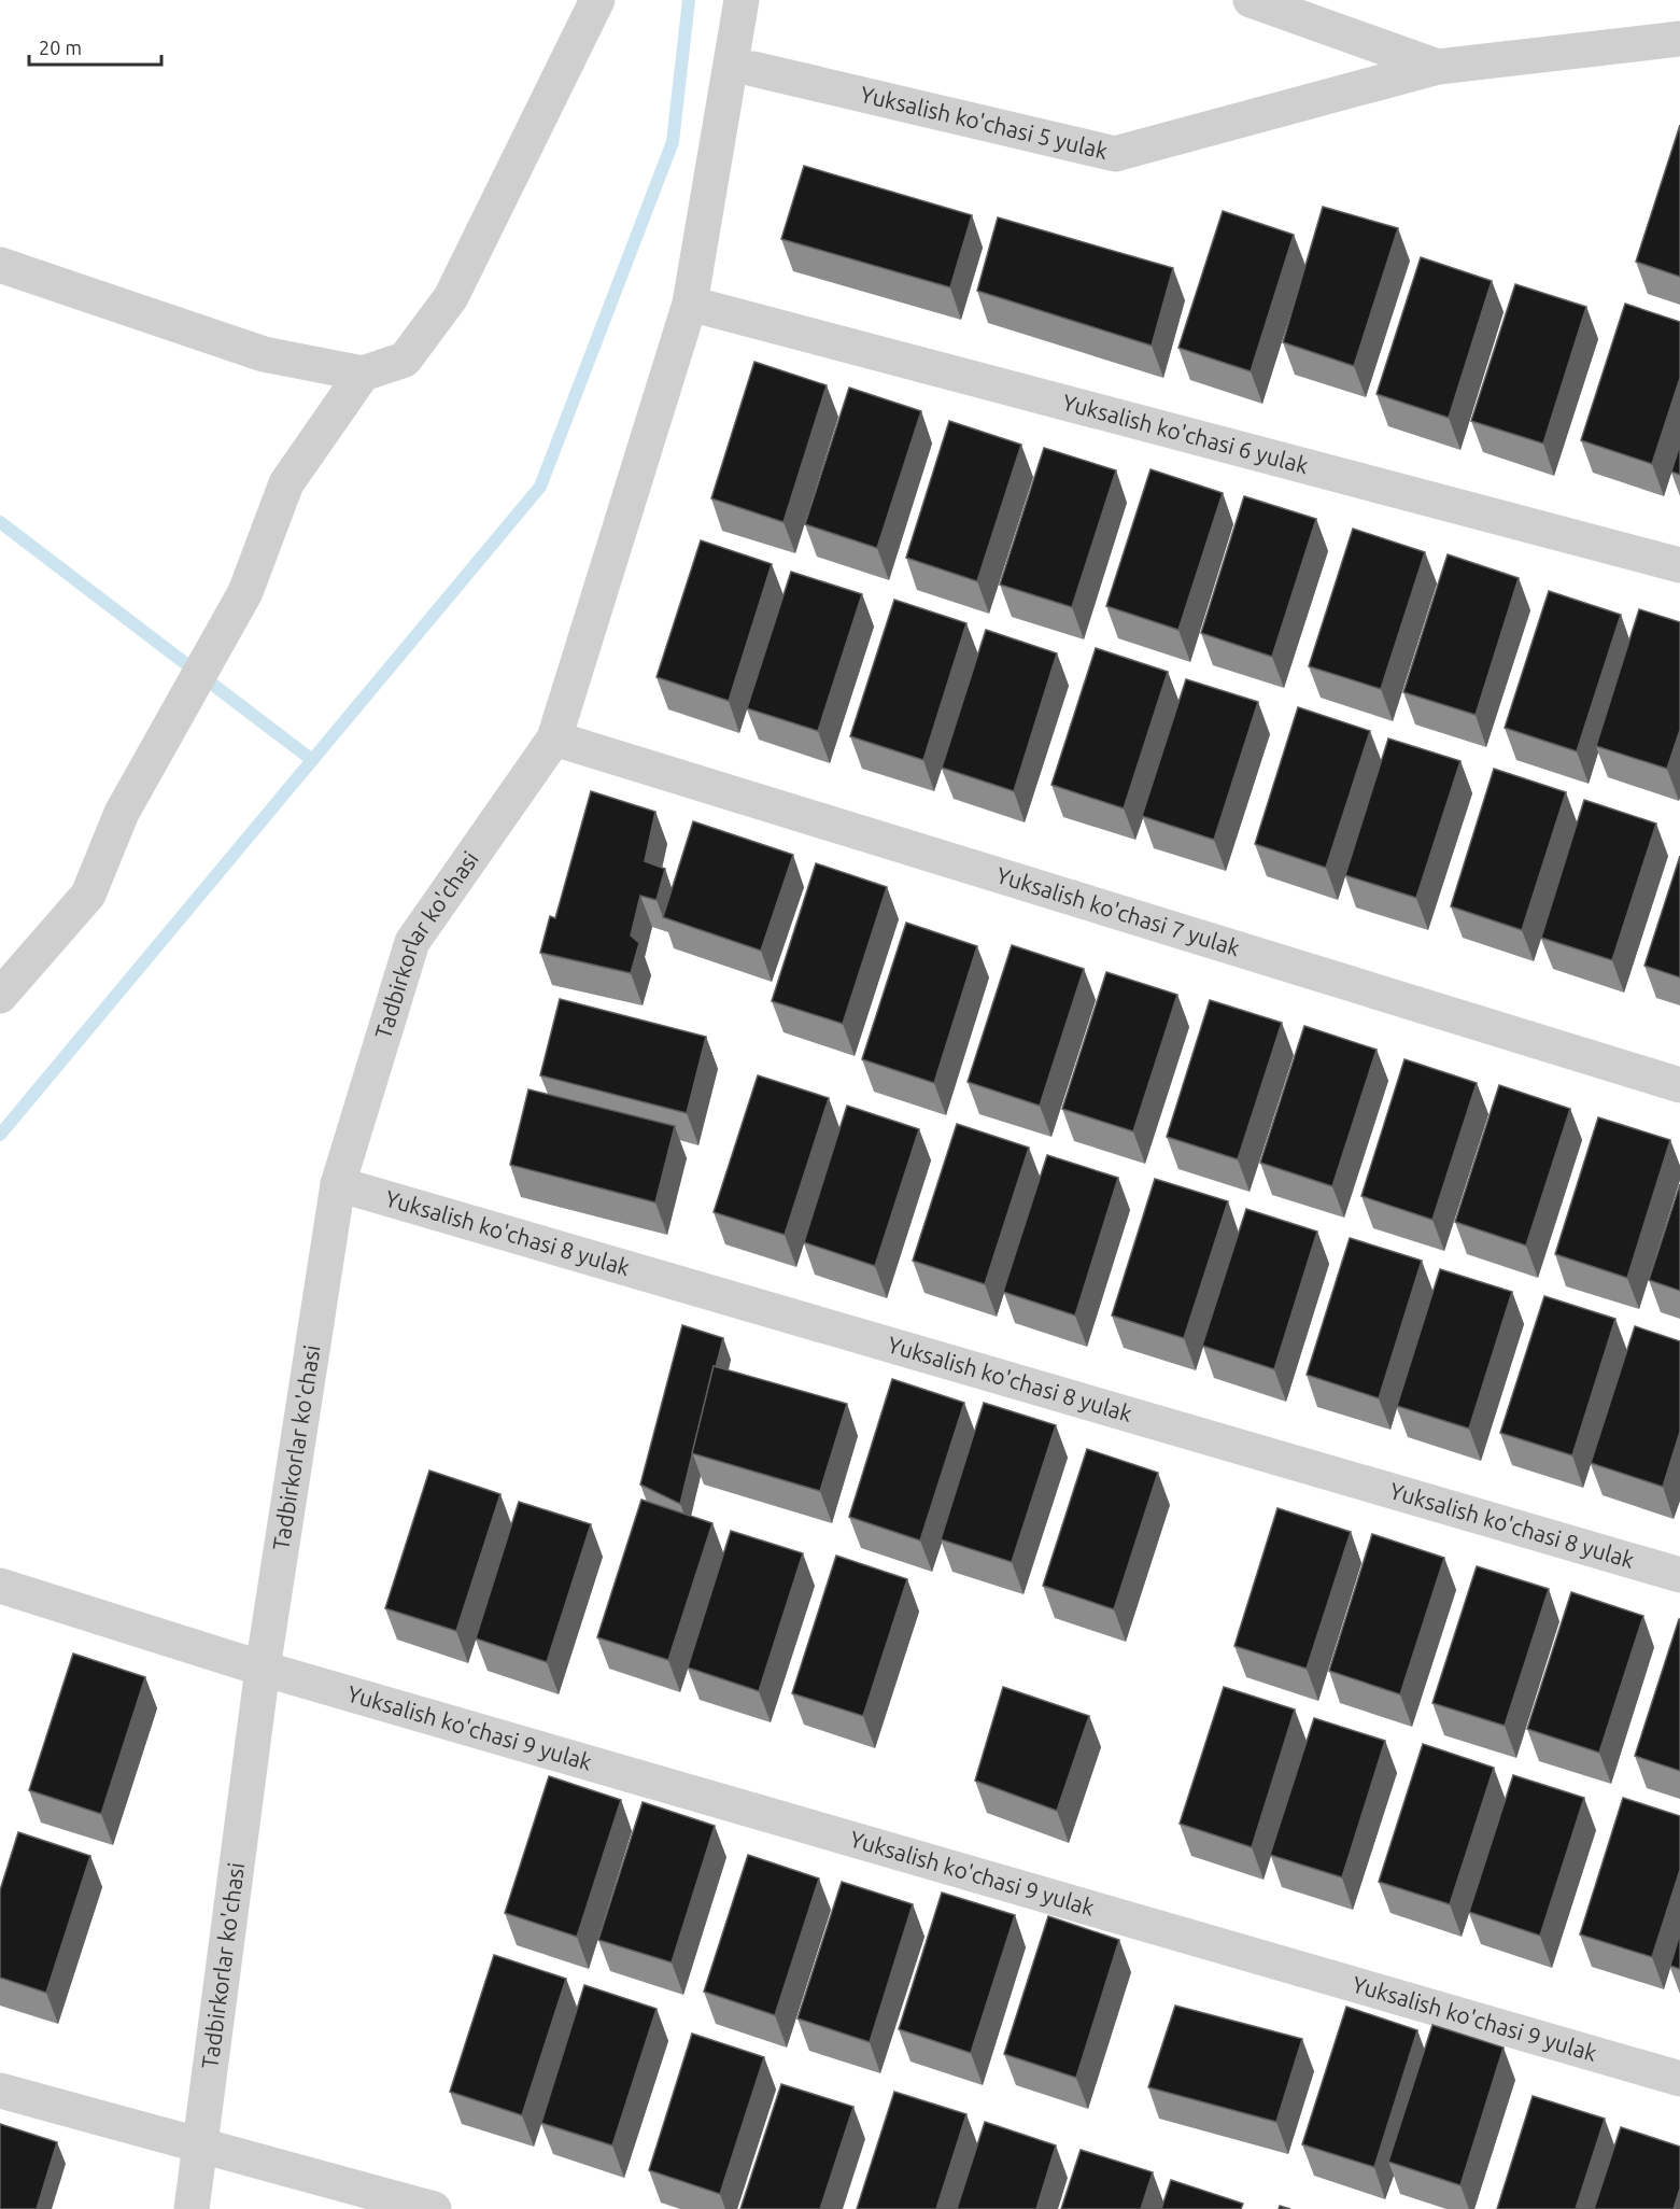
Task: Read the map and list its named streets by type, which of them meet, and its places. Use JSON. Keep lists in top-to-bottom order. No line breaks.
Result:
{"streets":{"street":["Yuksalish ko'chasi 5 yulak","Yuksalish ko'chasi 6 yulak","Yuksalish ko'chasi 7 yulak","Tadbirkorlar ko'chasi","Yuksalish ko'chasi 8 yulak","Yuksalish ko'chasi 9 yulak"]},"crossings":[["Yuksalish ko'chasi 6 yulak","Tadbirkorlar ko'chasi"],["Yuksalish ko'chasi 7 yulak","Tadbirkorlar ko'chasi"],["Tadbirkorlar ko'chasi","Yuksalish ko'chasi 8 yulak"],["Tadbirkorlar ko'chasi","Yuksalish ko'chasi 9 yulak"]],"scale_bar":"20 m"}
